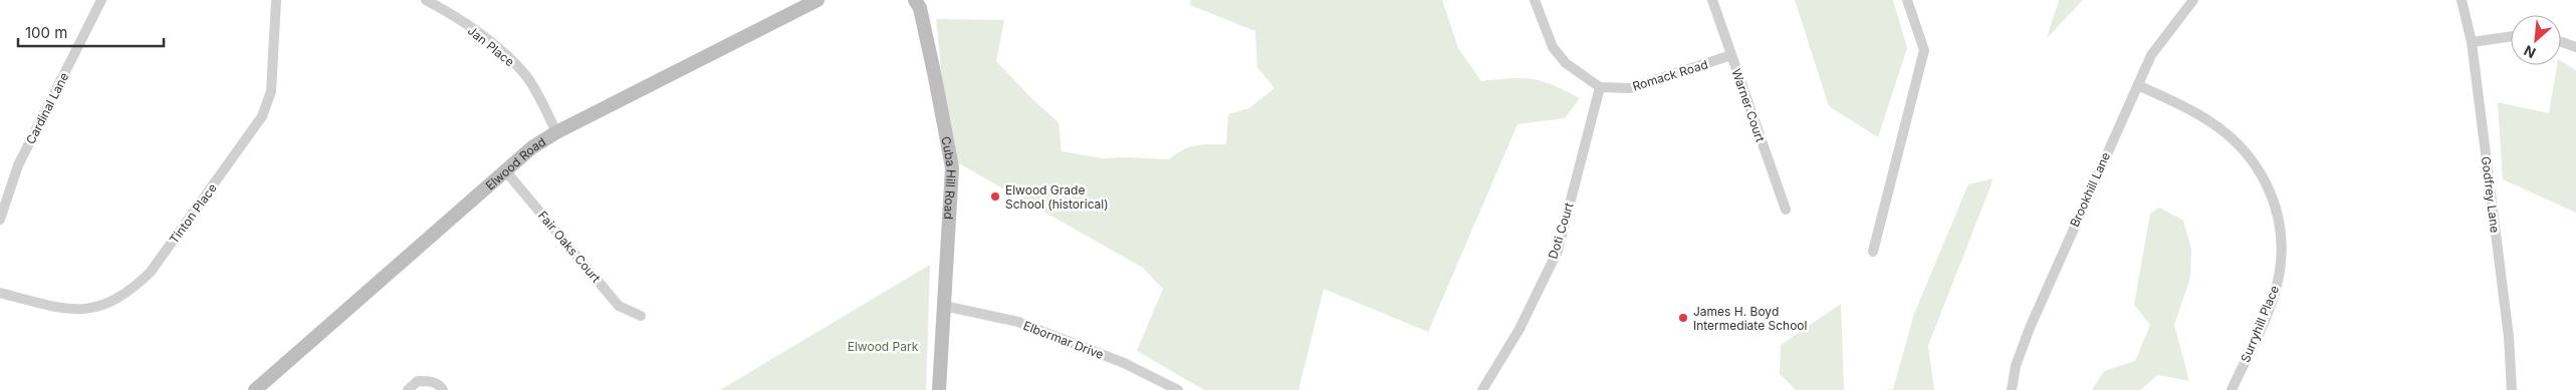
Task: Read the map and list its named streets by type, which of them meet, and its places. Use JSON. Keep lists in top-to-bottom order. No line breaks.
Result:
{"streets":{"main road":["Elwood Road","Cuba Hill Road"],"street":["Jan Place","Romack Road","Warner Court","Cardinal Lane","Brookhill Lane","Godfrey Lane","Tinton Place","Doti Court","Fair Oaks Court","Surryhill Place","Elbormar Drive"]},"crossings":[["Jan Place","Elwood Road"],["Romack Road","Warner Court"],["Romack Road","Doti Court"],["Elwood Road","Fair Oaks Court"],["Cuba Hill Road","Elbormar Drive"],["Brookhill Lane","Surryhill Place"]],"parks":["Elwood Park"],"places":["Elwood Grade School (historical)","James H. Boyd Intermediate School"],"scale_bar":"100 m","north":"bottom left"}
